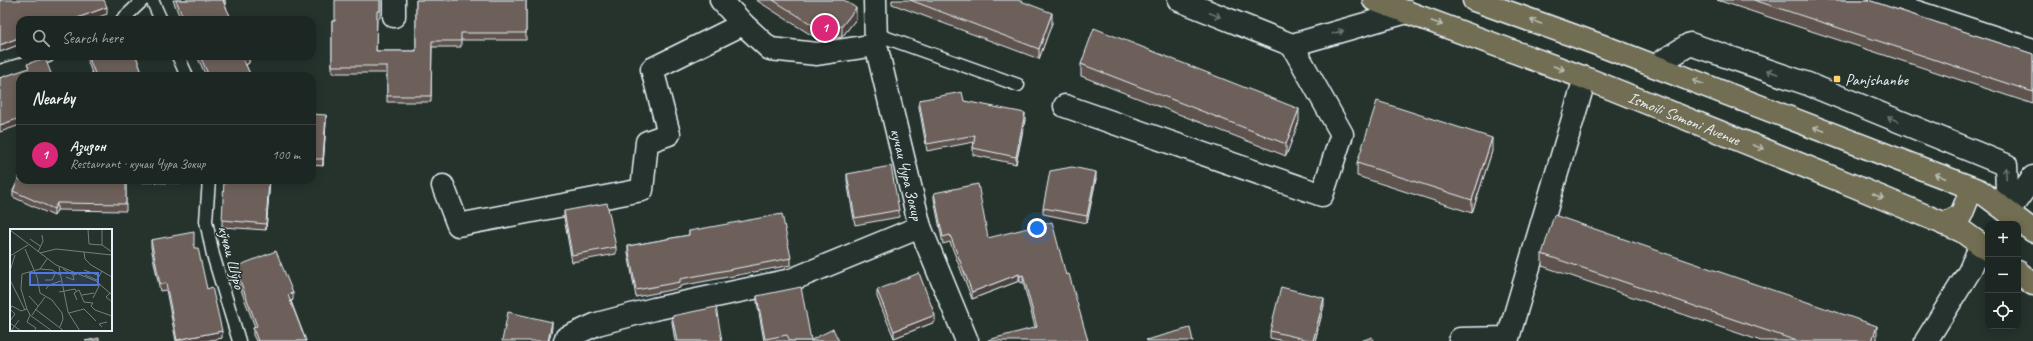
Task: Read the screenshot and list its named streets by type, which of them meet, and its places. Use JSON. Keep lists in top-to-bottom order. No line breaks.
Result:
{"streets":{"main road":["Ismoili Somoni Avenue"],"street":["кучаи Чура Зокир"],"lane":["кўчаи Шўро"]},"places":{"transit":["Panjshanbe"]},"page":{"pins":"1","search":"Search here","heading":"Nearby","list":[{"mark":"1","name":"Азизон","note":"Restaurant · кучаи Чура Зокир","value":"100 m"}],"map_buttons":["+","−"]}}
